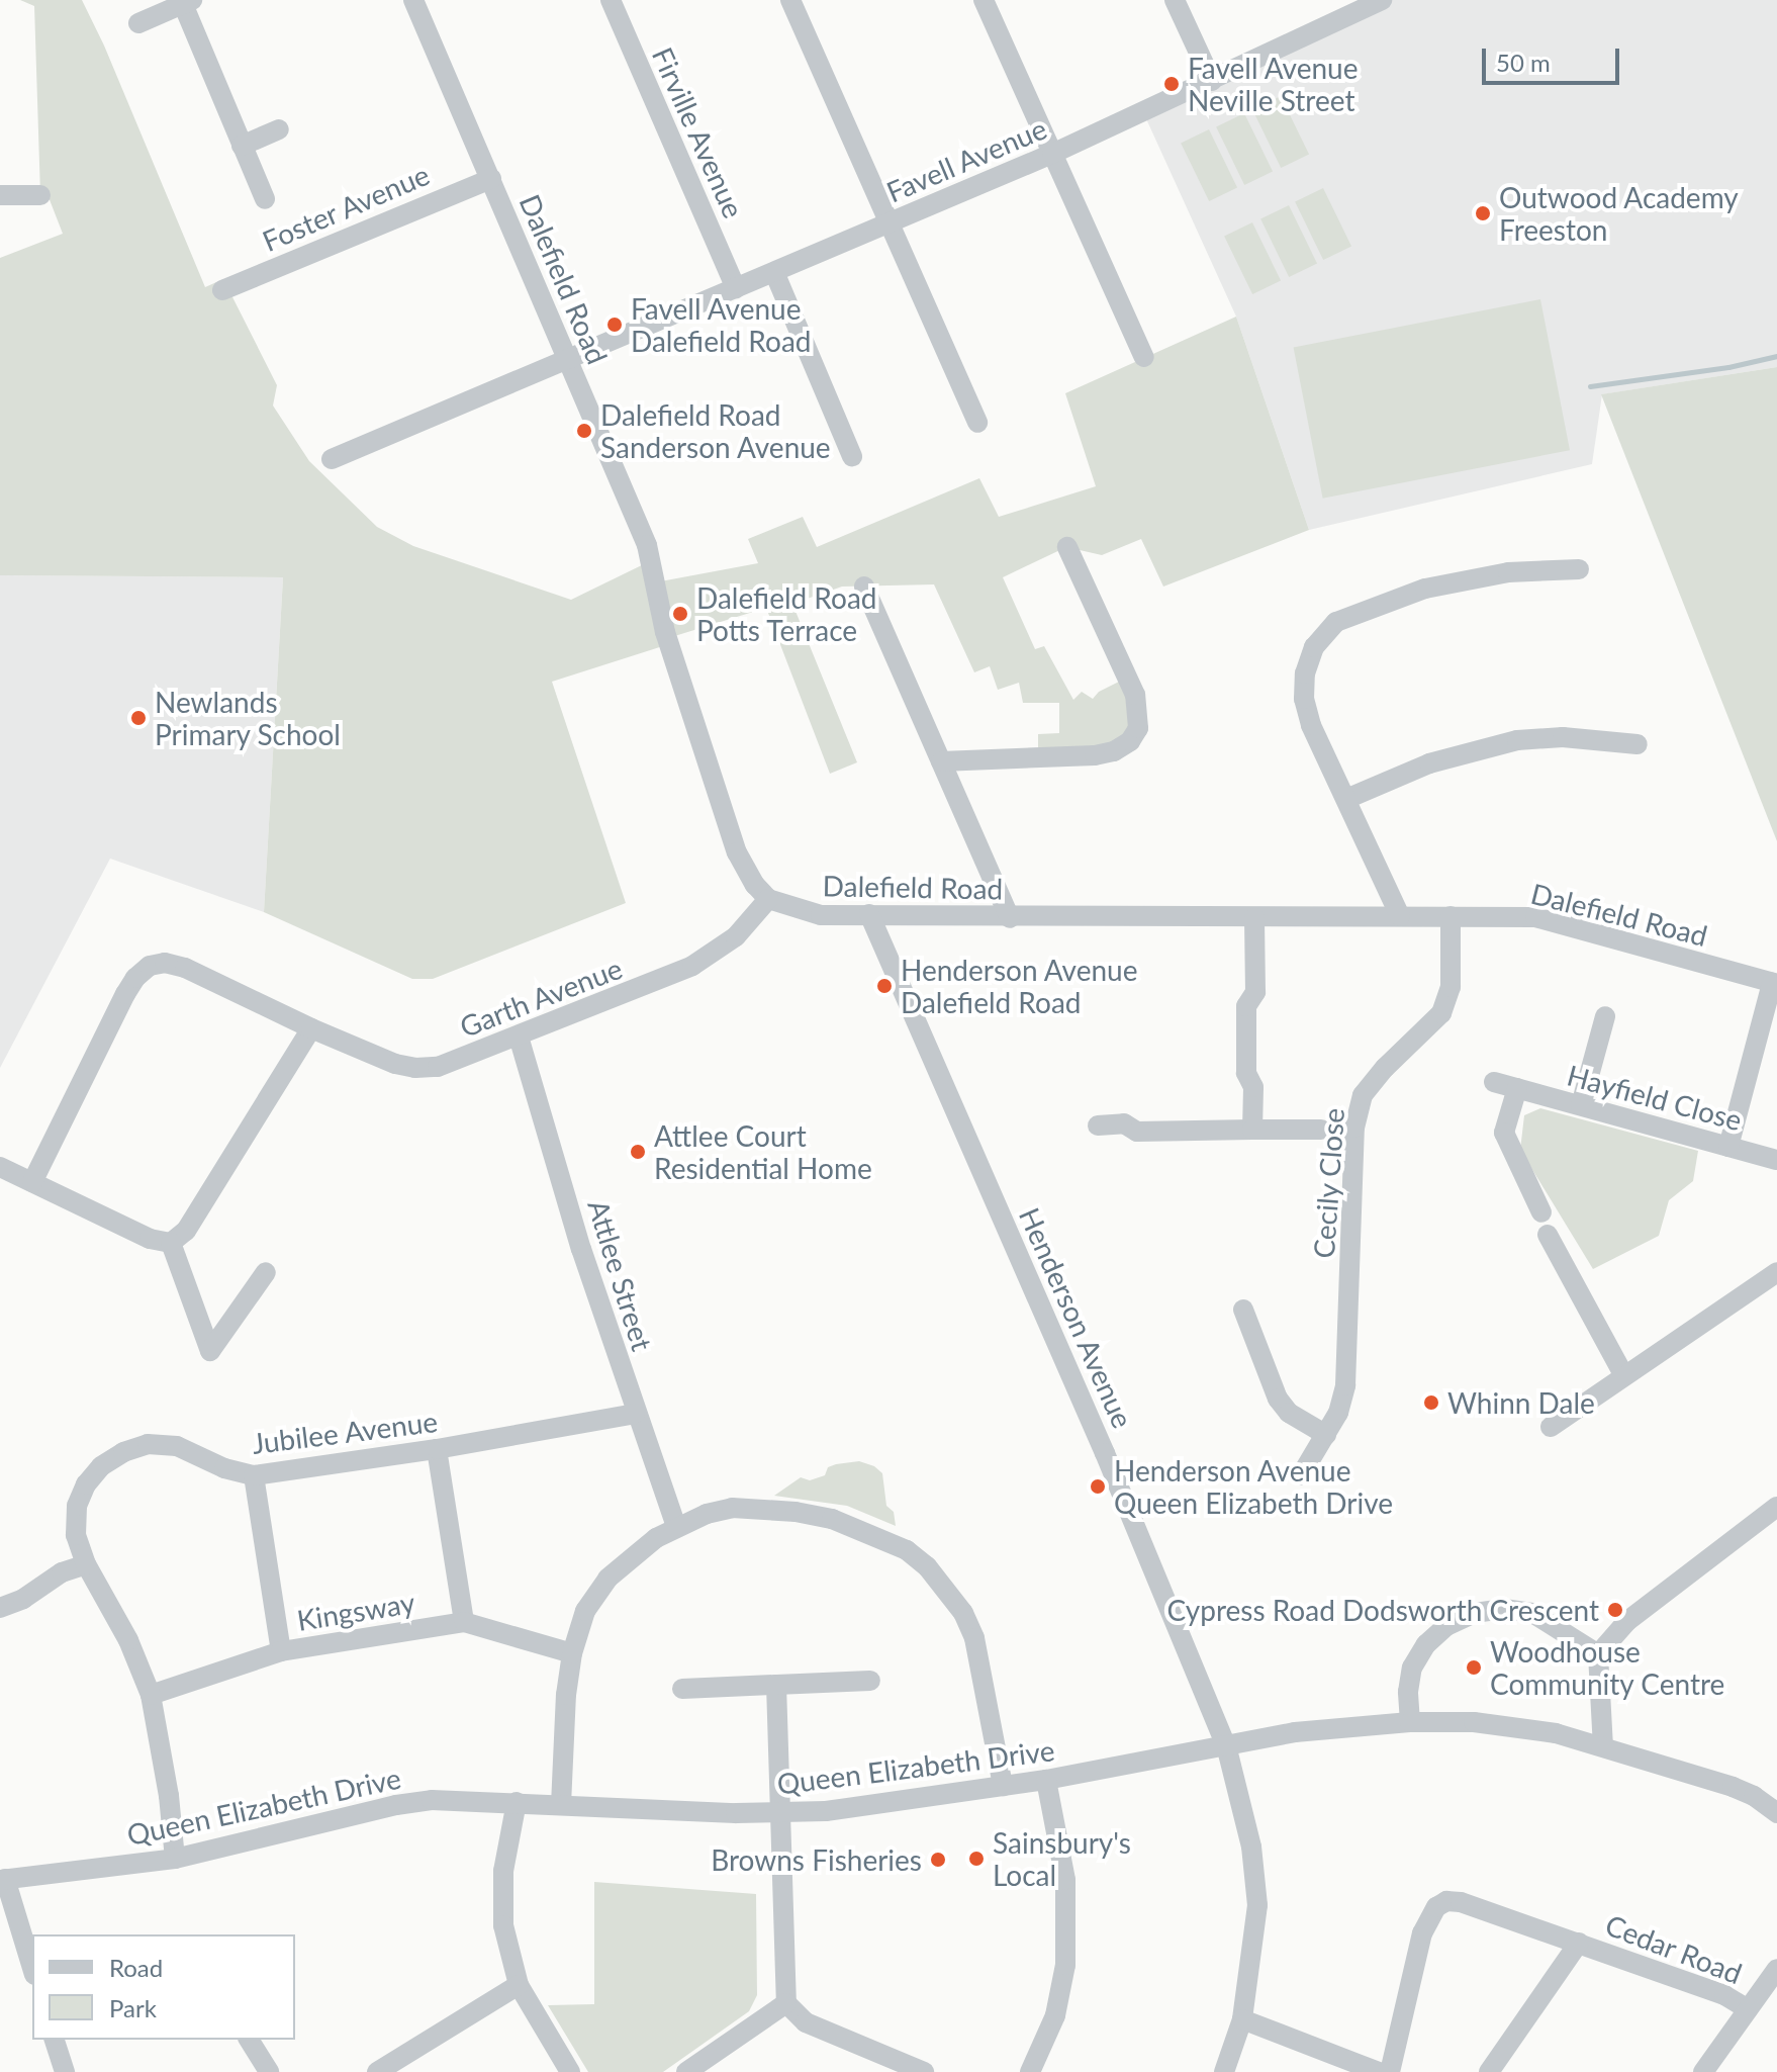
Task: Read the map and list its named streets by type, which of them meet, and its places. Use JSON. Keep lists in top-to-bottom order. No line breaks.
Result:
{"streets":{"street":["Firville Avenue","Favell Avenue","Foster Avenue","Dalefield Road","Garth Avenue","Hayfield Close","Cecily Close","Attlee Street","Henderson Avenue","Jubilee Avenue","Kingsway","Queen Elizabeth Drive","Cedar Road"]},"crossings":[["Firville Avenue","Favell Avenue"],["Favell Avenue","Dalefield Road"],["Foster Avenue","Dalefield Road"],["Dalefield Road","Garth Avenue"],["Dalefield Road","Cecily Close"],["Dalefield Road","Henderson Avenue"],["Garth Avenue","Attlee Street"],["Attlee Street","Jubilee Avenue"],["Henderson Avenue","Queen Elizabeth Drive"],["Jubilee Avenue","Kingsway"],["Jubilee Avenue","Queen Elizabeth Drive"]],"places":["Favell Avenue Neville Street","Outwood Academy Freeston","Favell Avenue Dalefield Road","Dalefield Road Sanderson Avenue","Dalefield Road Potts Terrace","Newlands Primary School","Henderson Avenue Dalefield Road","Attlee Court Residential Home","Whinn Dale","Henderson Avenue Queen Elizabeth Drive","Cypress Road Dodsworth Crescent","Woodhouse Community Centre","Sainsbury's Local","Browns Fisheries"],"legend":["Road","Park"],"scale_bar":"50 m"}
